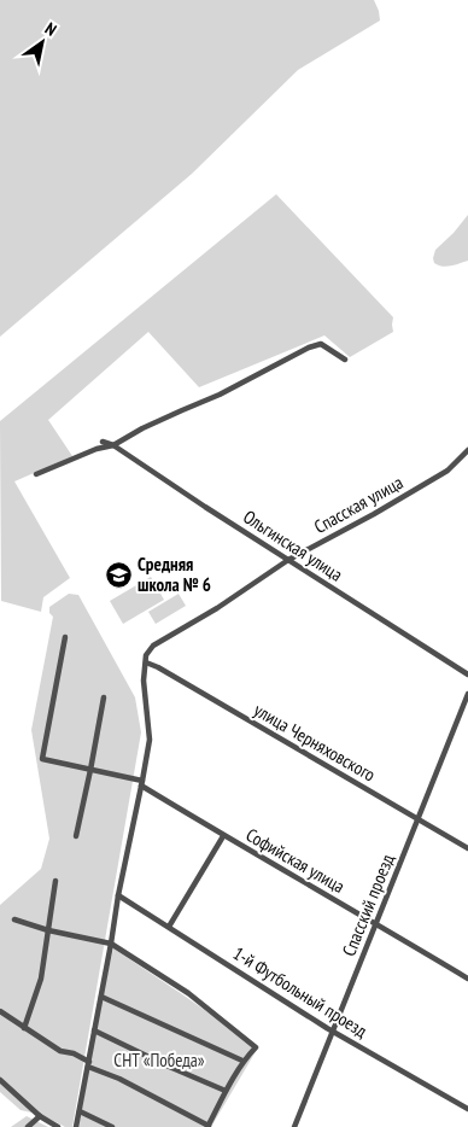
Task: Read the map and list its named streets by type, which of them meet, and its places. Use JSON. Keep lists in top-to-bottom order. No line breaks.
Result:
{"streets":{"street":["Спасская улица","Ольгинская улица","улица Черняховского","Софийская улица","Спасский проезд","1-й Футбольный проезд"]},"crossings":[["Спасская улица","Ольгинская улица"],["Спасская улица","улица Черняховского"],["улица Черняховского","Спасский проезд"],["Софийская улица","Спасский проезд"],["Спасский проезд","1-й Футбольный проезд"]],"parks":["СНТ «Победа»"],"places":{"school or university":["Средняя школа № 6"]},"north":"top right"}
